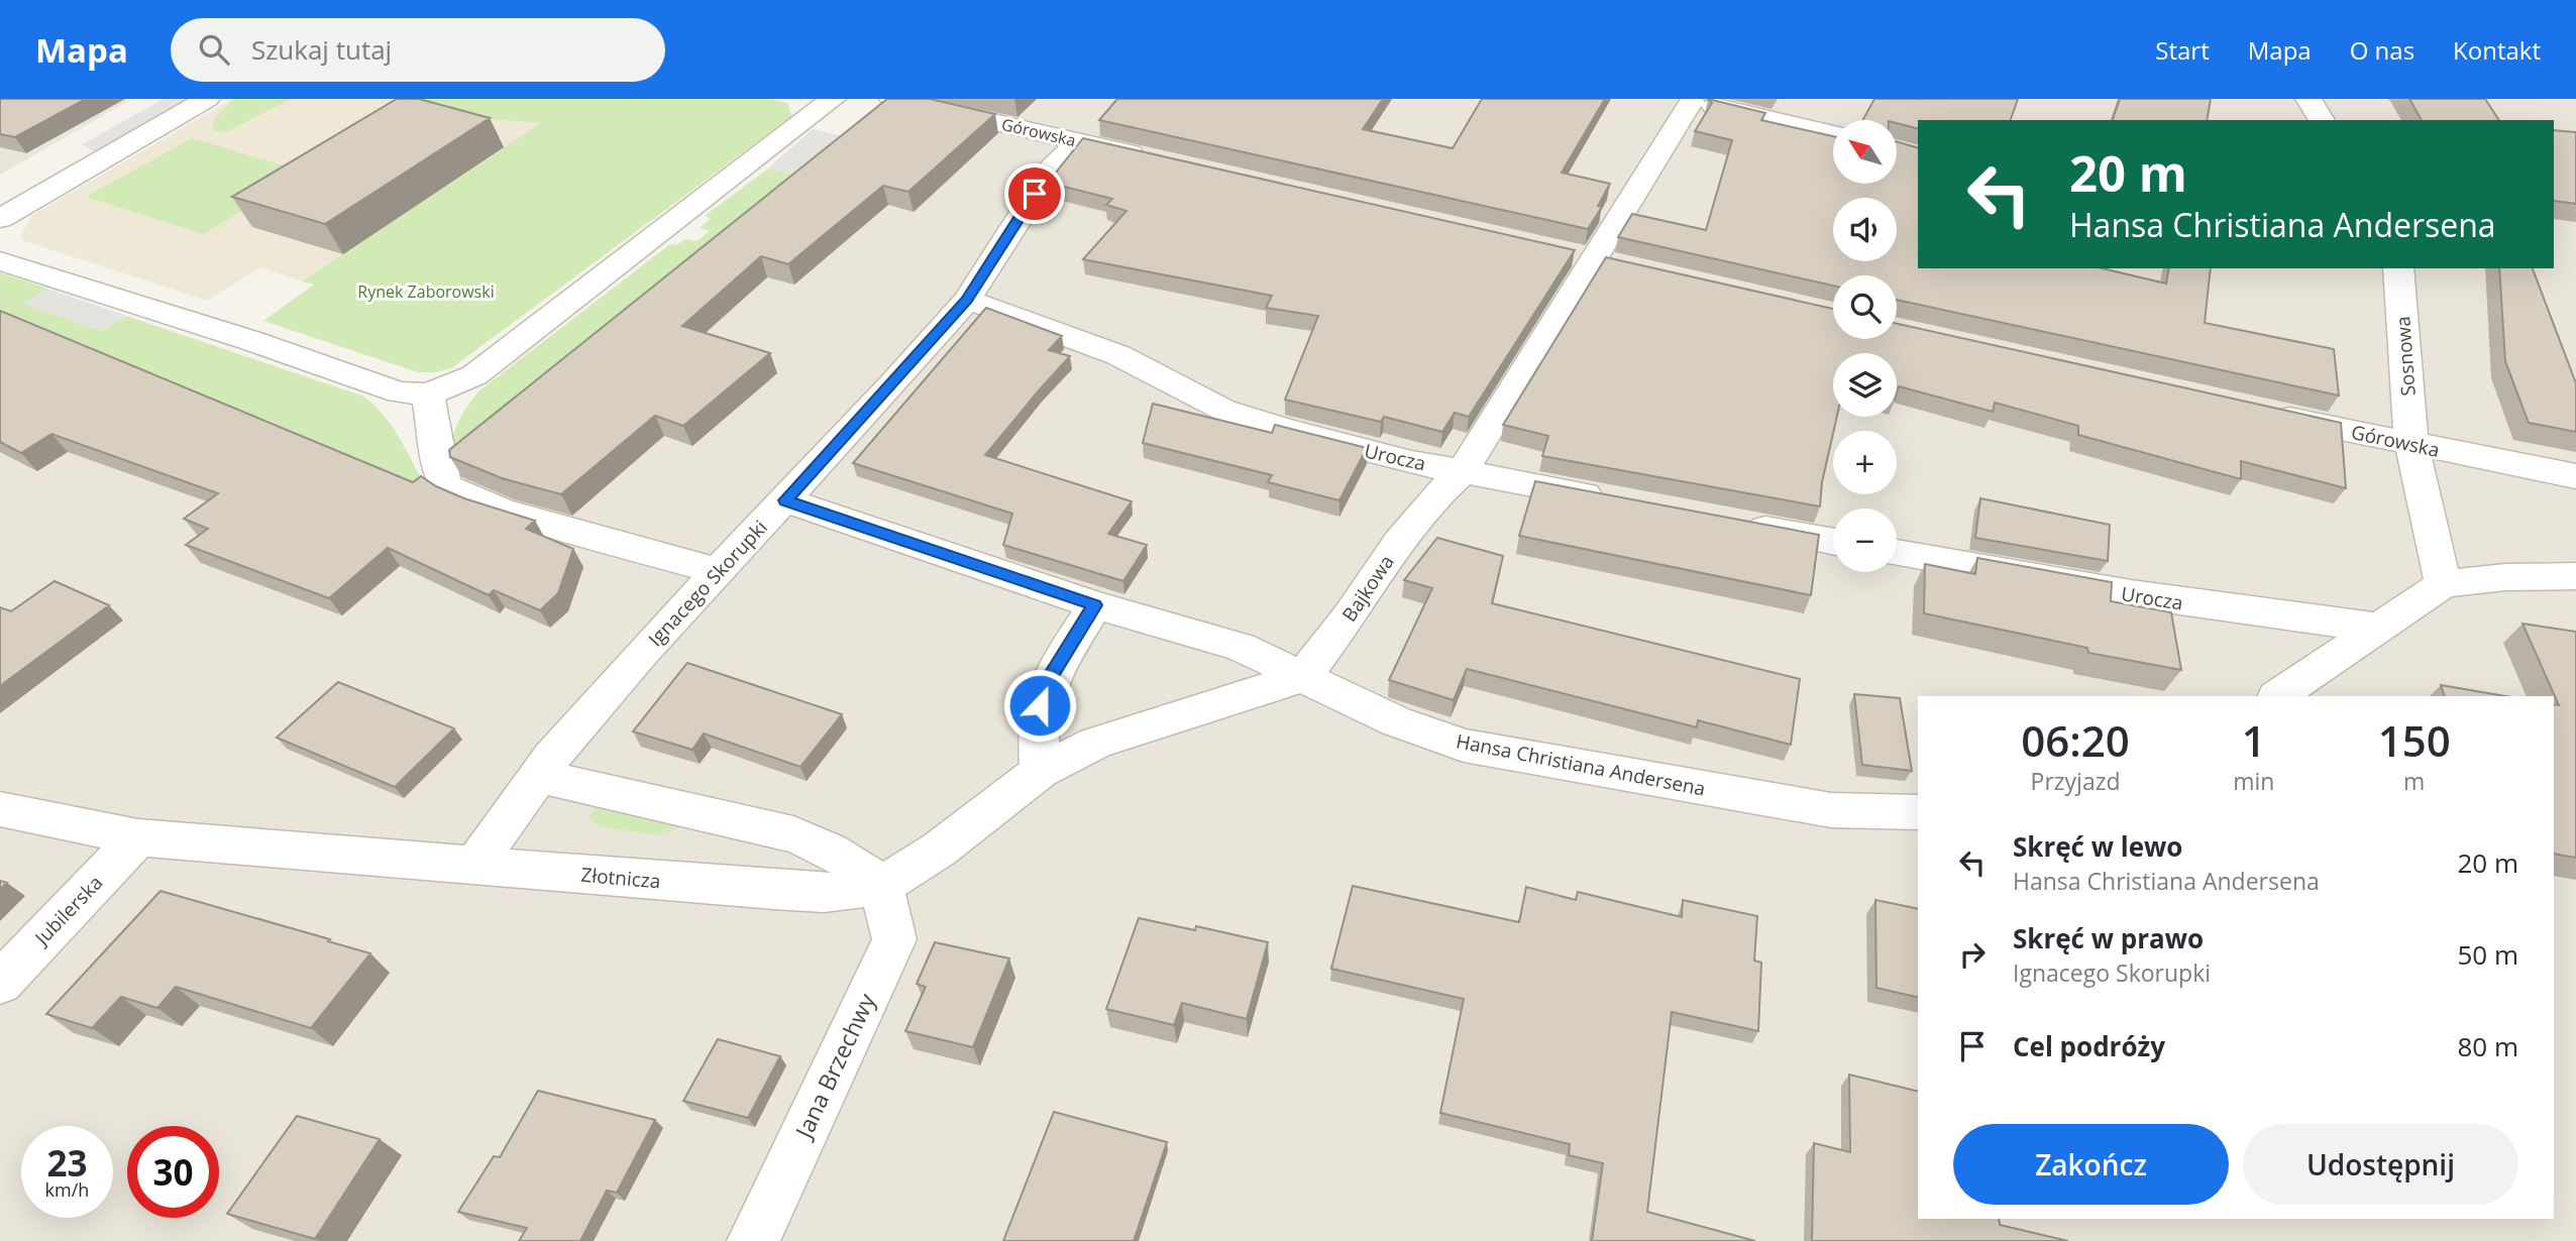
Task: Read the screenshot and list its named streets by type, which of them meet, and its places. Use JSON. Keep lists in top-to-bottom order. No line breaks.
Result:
{"streets":{"street":["Górowska","Sosnowa","Urocza","Ignacego Skorupki","Bajkowa","Hansa Christiana Andersena","Złotnicza","Jubilerska","Jana Brzechwy"]},"crossings":[["Górowska","Sosnowa"],["Górowska","Ignacego Skorupki"],["Urocza","Ignacego Skorupki"],["Urocza","Bajkowa"],["Ignacego Skorupki","Hansa Christiana Andersena"],["Ignacego Skorupki","Złotnicza"],["Bajkowa","Hansa Christiana Andersena"],["Złotnicza","Jubilerska"],["Złotnicza","Jana Brzechwy"]],"parks":["Rynek Zaborowski"],"north":"top left","page":{"header":"Mapa","search":"Szukaj tutaj","nav":["Start","Mapa","O nas","Kontakt"],"map_buttons":["+","−"],"turn":["20 m","Hansa Christiana Andersena"],"eta":["06:20","Przyjazd","1","min","150","m"],"list":[{"name":"Skręć w lewo","note":"Hansa Christiana Andersena","value":"20 m"},{"name":"Skręć w prawo","note":"Ignacego Skorupki","value":"50 m"},{"name":"Cel podróży","value":"80 m"}],"buttons":["Zakończ","Udostępnij"],"speed":"23 km/h","limit":"30"}}
